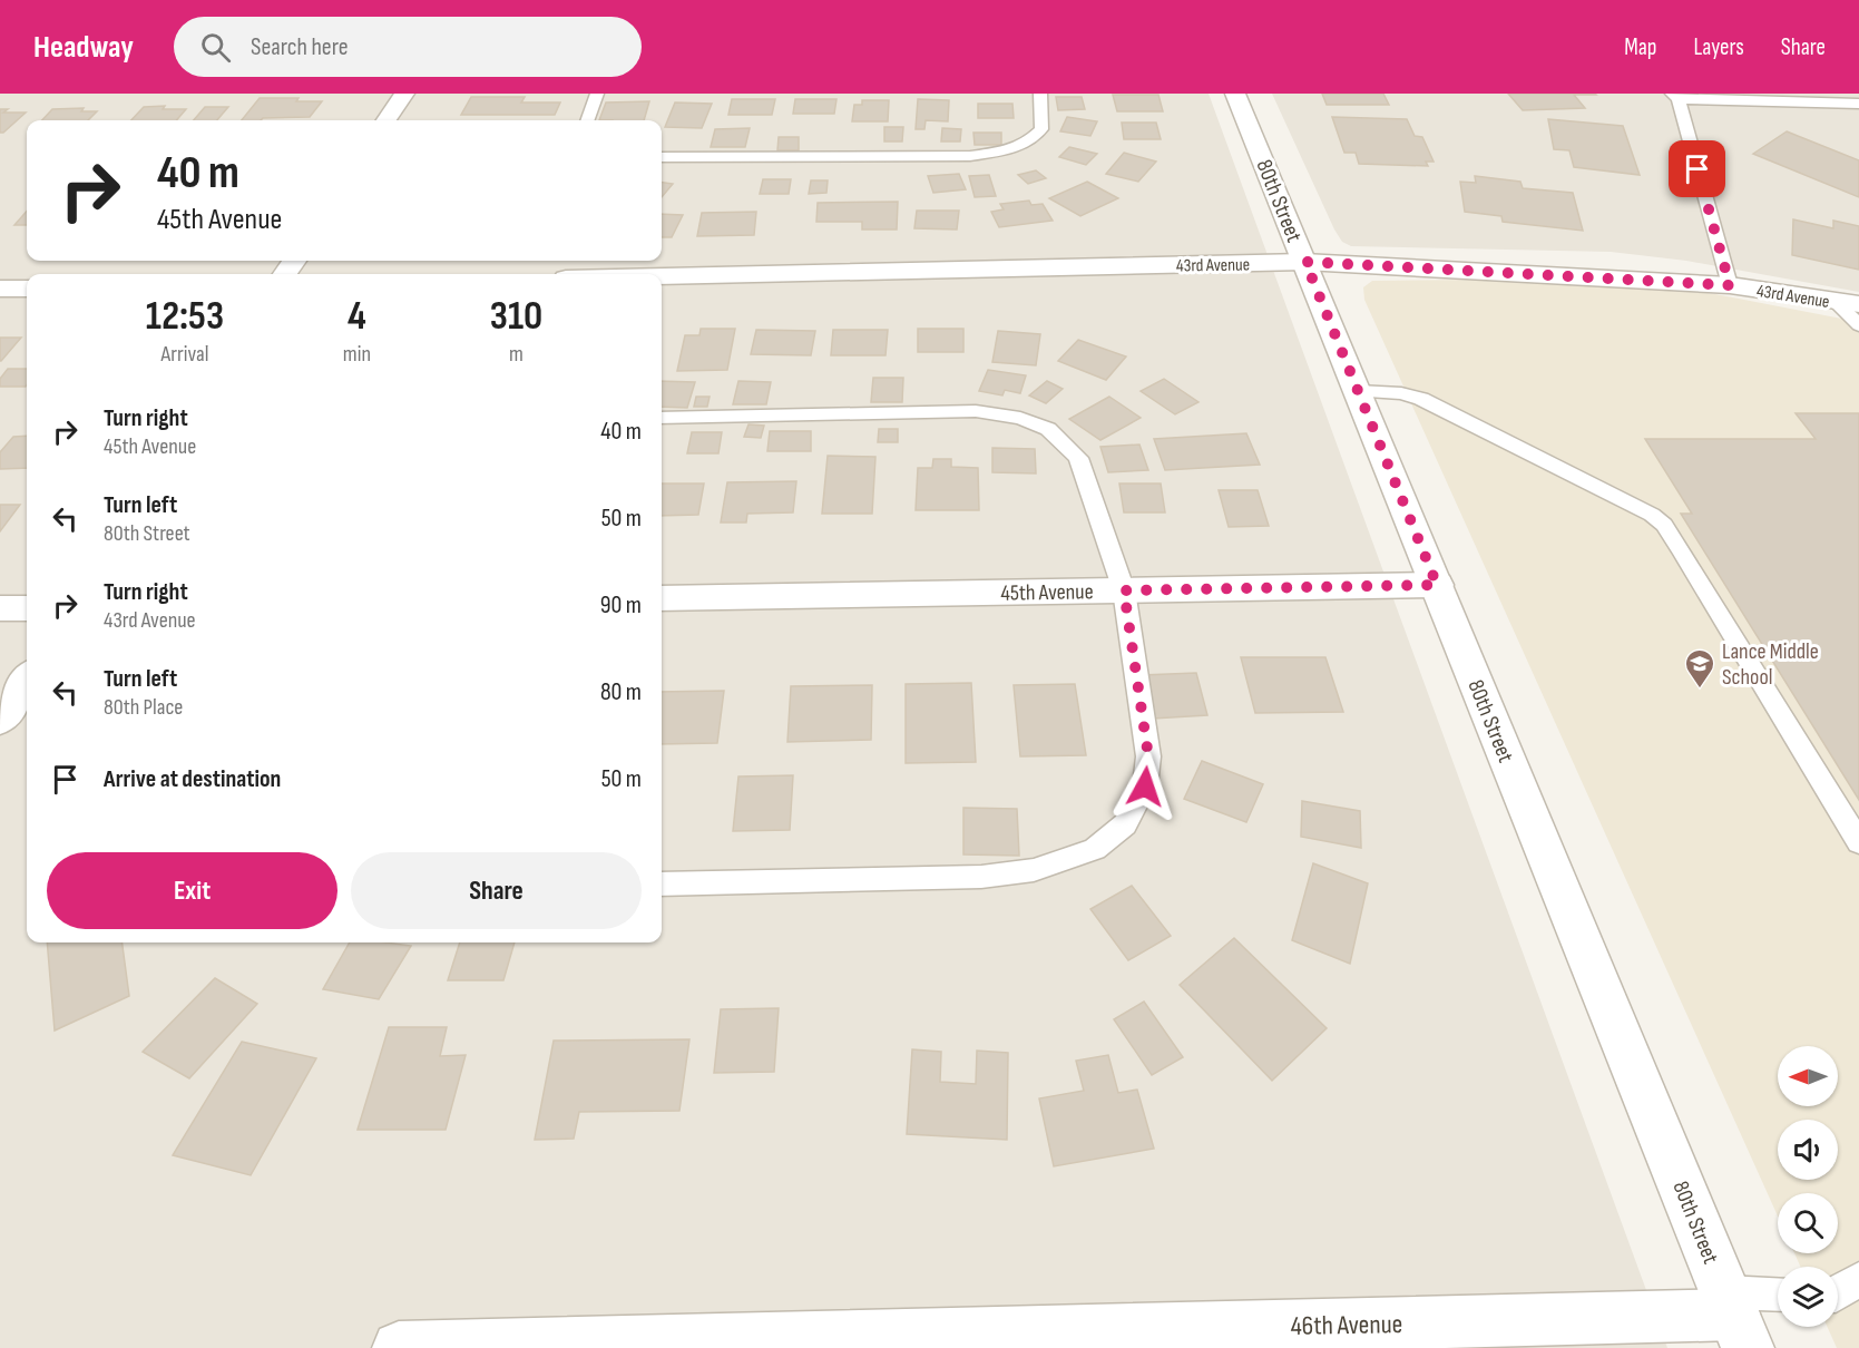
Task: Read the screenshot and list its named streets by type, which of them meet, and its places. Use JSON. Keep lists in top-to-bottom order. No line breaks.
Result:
{"streets":{"street":["80th Street","43rd Avenue","45th Avenue","46th Avenue"]},"crossings":[["80th Street","43rd Avenue"],["80th Street","45th Avenue"],["80th Street","46th Avenue"]],"places":{"school or university":["Lance Middle School"]},"north":"left","page":{"header":"Headway","search":"Search here","nav":["Map","Layers","Share"],"turn":["40 m","45th Avenue"],"eta":["12:53","Arrival","4","min","310","m"],"list":[{"name":"Turn right","note":"45th Avenue","value":"40 m"},{"name":"Turn left","note":"80th Street","value":"50 m"},{"name":"Turn right","note":"43rd Avenue","value":"90 m"},{"name":"Turn left","note":"80th Place","value":"80 m"},{"name":"Arrive at destination","value":"50 m"}],"buttons":["Exit","Share"]}}
